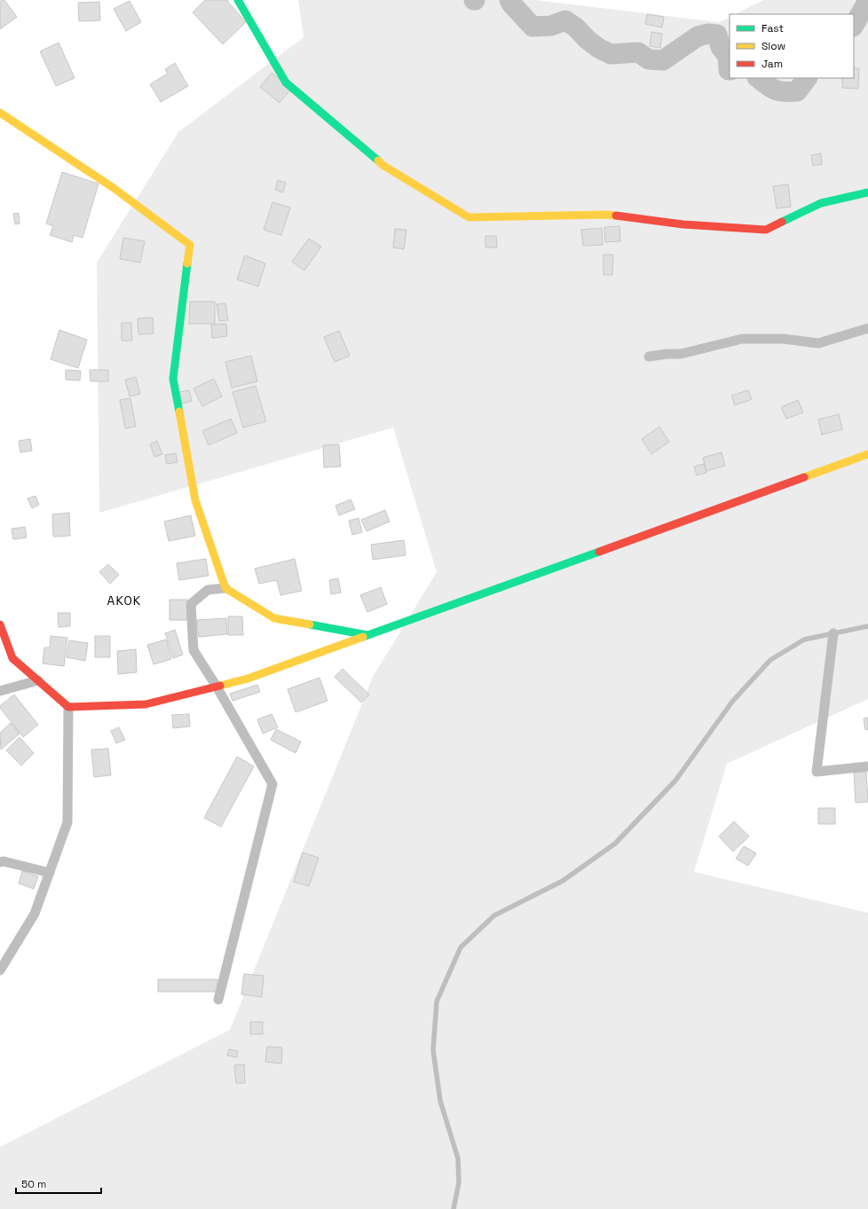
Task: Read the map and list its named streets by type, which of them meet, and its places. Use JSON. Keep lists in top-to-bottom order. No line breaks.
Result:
{"districts":["AKOK"],"legend":["Fast","Slow","Jam"],"scale_bar":"50 m"}
